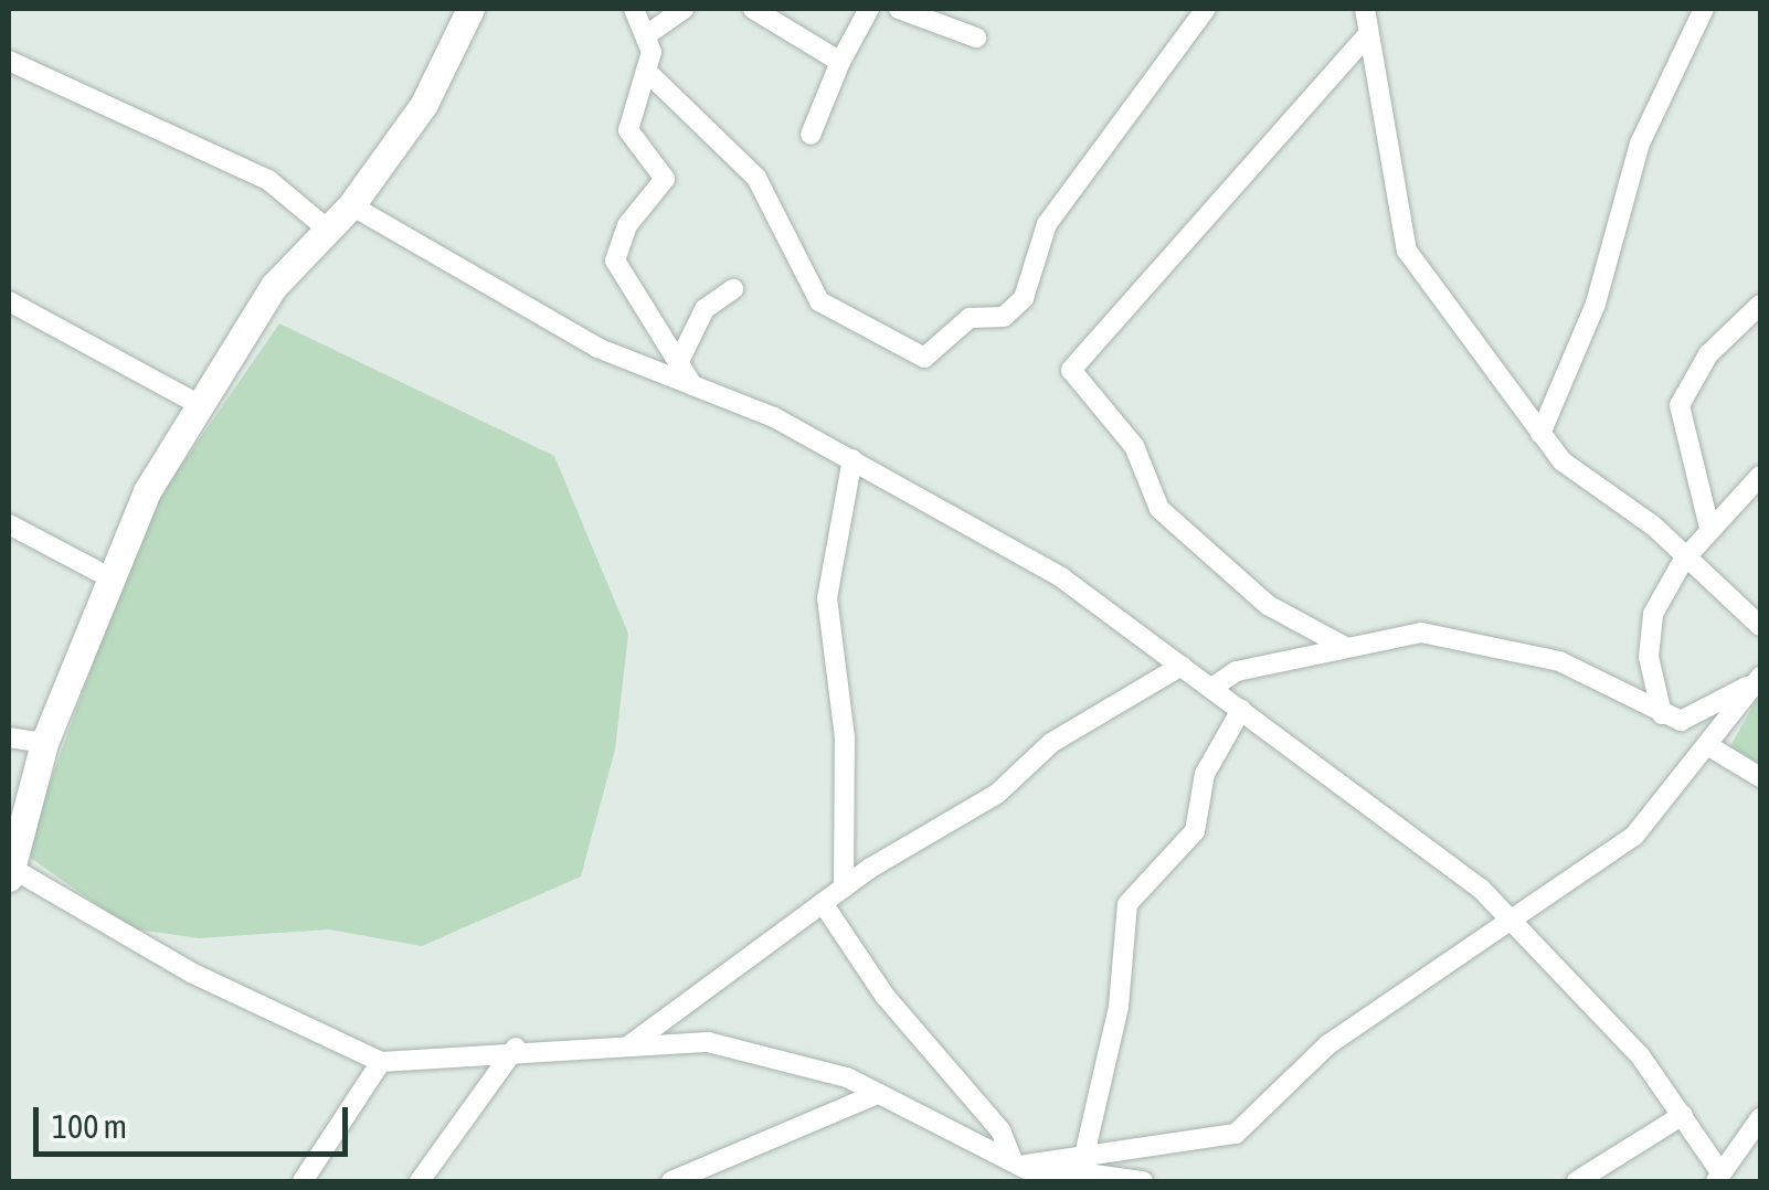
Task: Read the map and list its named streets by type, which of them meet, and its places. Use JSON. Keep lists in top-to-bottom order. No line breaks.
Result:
{"scale_bar":"100 m"}
